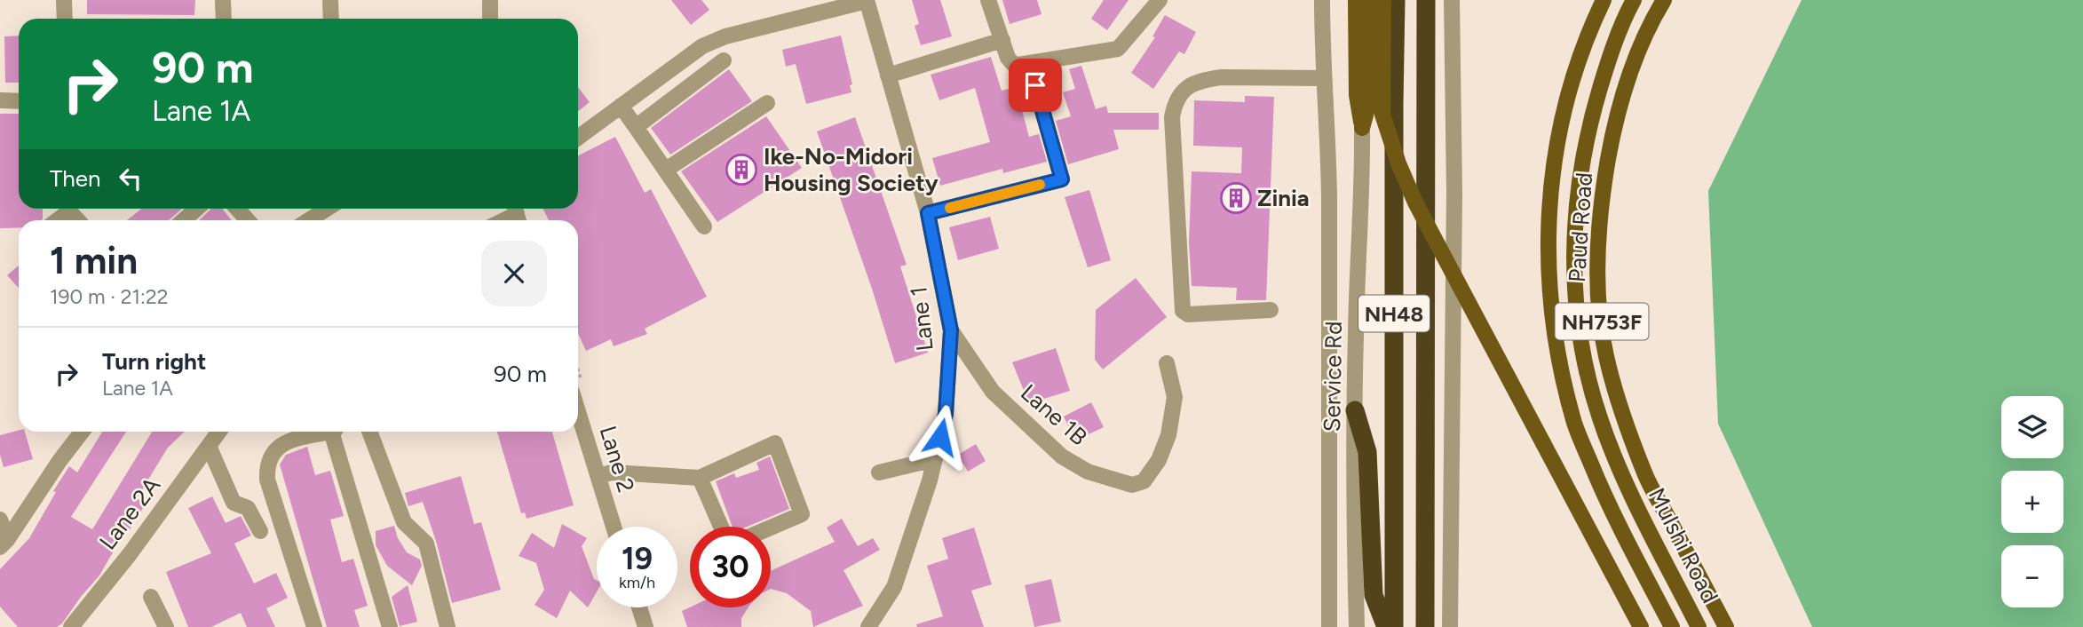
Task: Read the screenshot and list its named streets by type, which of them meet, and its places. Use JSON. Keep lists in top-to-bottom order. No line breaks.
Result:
{"streets":{"highway":["NH48"],"main road":["Paud Road","NH753F","Mulshi Road"],"street":["Lane 1","Service Rd","Lane 1B","Lane 2","Lane 2A"]},"crossings":[["Lane 1","Lane 1B"]],"places":{"building":["Ike-No-Midori Housing Society","Zinia"]},"page":{"turn":["90 m","Lane 1A"],"then":"Then","heading":["1 min","190 m · 21:22"],"list":[{"name":"Turn right","note":"Lane 1A","value":"90 m"}],"map_buttons":["+","−"],"speed":"19 km/h","limit":"30"}}
